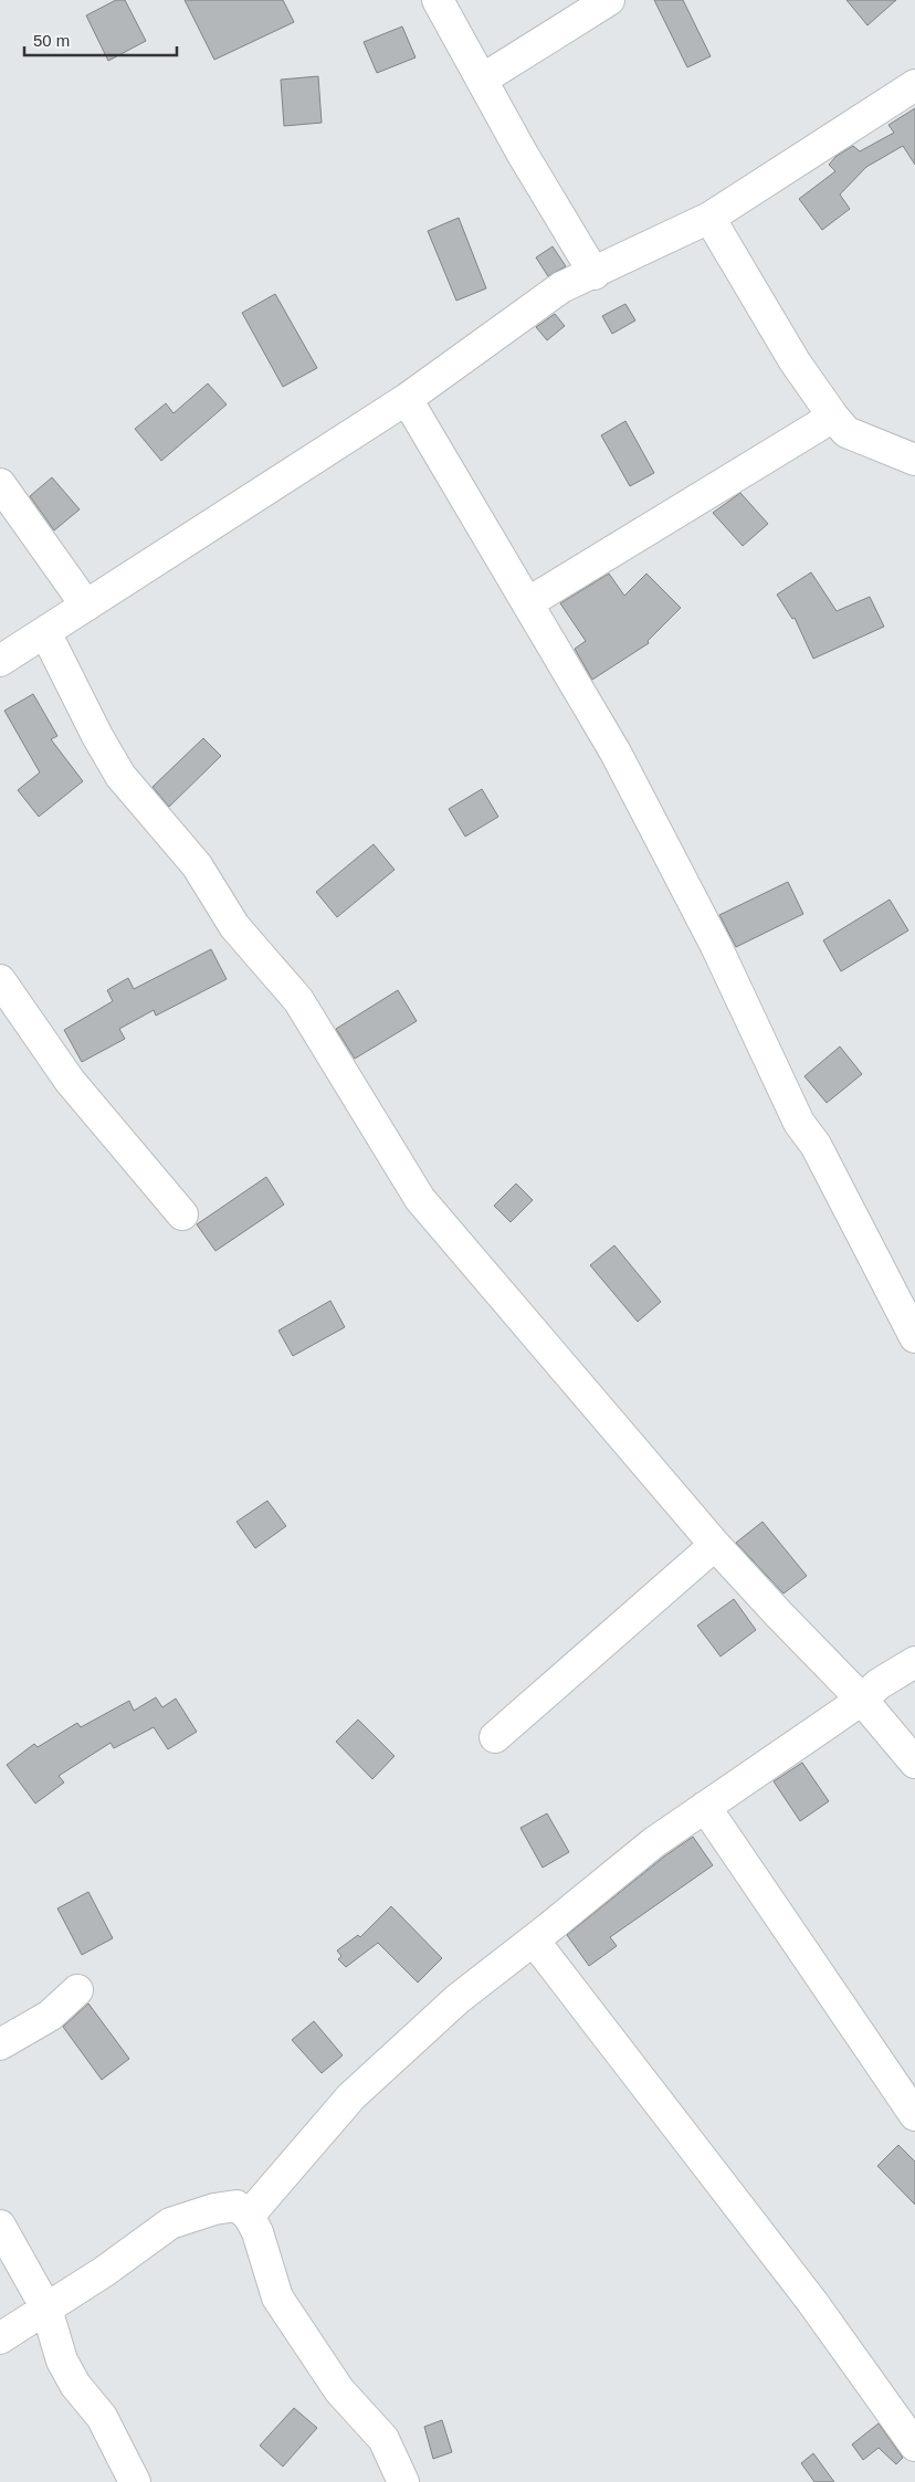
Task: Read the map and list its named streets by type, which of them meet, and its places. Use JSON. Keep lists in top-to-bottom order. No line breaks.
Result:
{"scale_bar":"50 m"}
